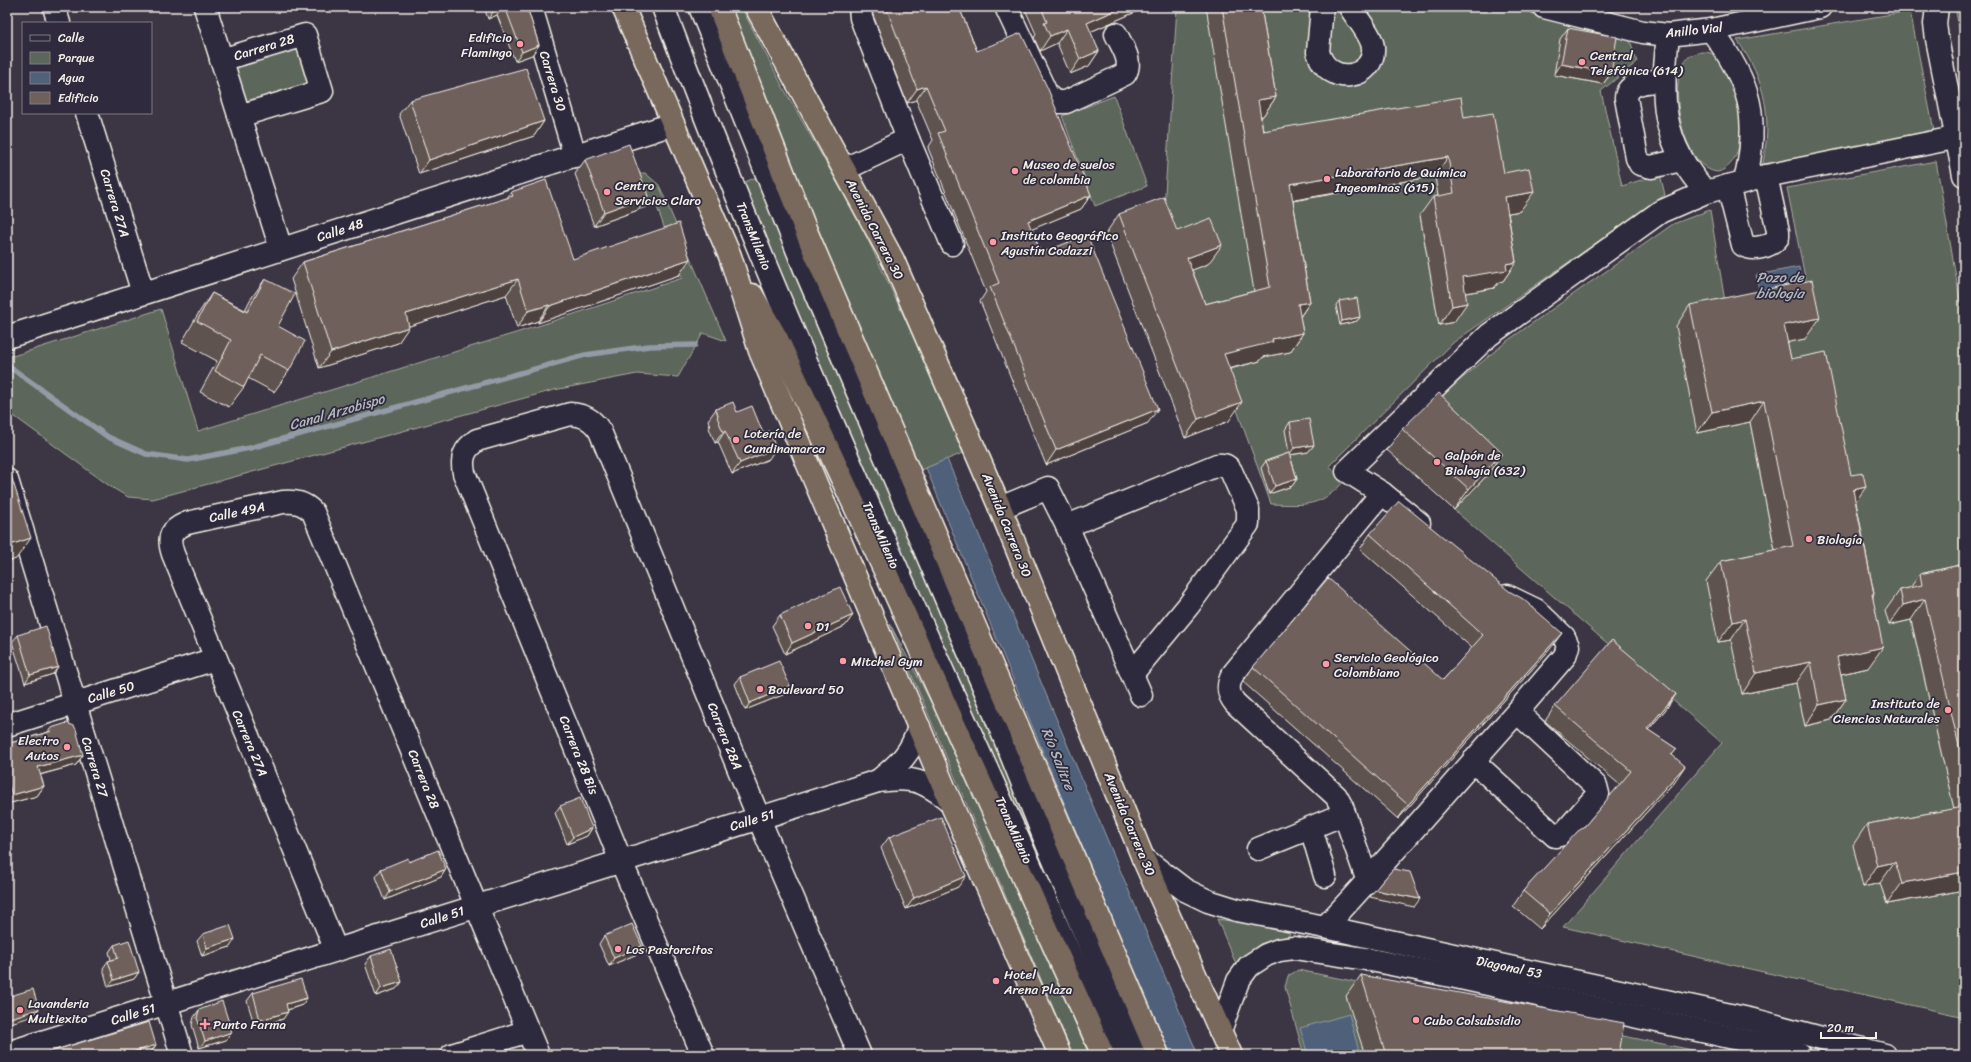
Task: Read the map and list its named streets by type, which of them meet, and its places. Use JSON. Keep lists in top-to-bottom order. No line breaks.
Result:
{"streets":{"highway":["Avenida Carrera 30"],"street":["Anillo Vial","Carrera 28","Carrera 30","Carrera 27A","Calle 48","TransMilenio","Calle 49A","Calle 50","Carrera 28A","Carrera 28 Bis","Carrera 27","Calle 51","Diagonal 53"]},"crossings":[["Carrera 28","Calle 48"],["Carrera 28","Calle 49A"],["Carrera 28","Calle 51"],["Carrera 30","Calle 48"],["Carrera 27A","Calle 48"],["Carrera 27A","Calle 49A"],["Carrera 27A","Calle 50"],["Carrera 27A","Calle 51"],["Avenida Carrera 30","Diagonal 53"],["Calle 50","Carrera 27"],["Carrera 28A","Carrera 28 Bis"],["Carrera 28A","Calle 51"],["Carrera 28 Bis","Calle 51"],["Carrera 27","Calle 51"]],"water":["Pozo de biologia","Canal Arzobispo","Río Salitre"],"places":{"other":["Edificio Flamingo","Central Telefónica (614)","Museo de suelos de colombia","Laboratorio de Química Ingeominas (615)","Centro Servicios Claro","Instituto Geográfico Agustín Codazzi","Lotería de Cundinamarca","Galpón de Biología (632)","Biología","D1","Mitchel Gym","Servicio Geológico Colombiano","Boulevard 50","Instituto de Ciencias Naturales","Electro Autos","Los Pastorcitos","Hotel Arena Plaza","Lavanderia Multiexito","Cubo Colsubsidio"],"health":["Punto Farma"]},"legend":["Calle","Parque","Agua","Edificio"],"scale_bar":"20 m"}
